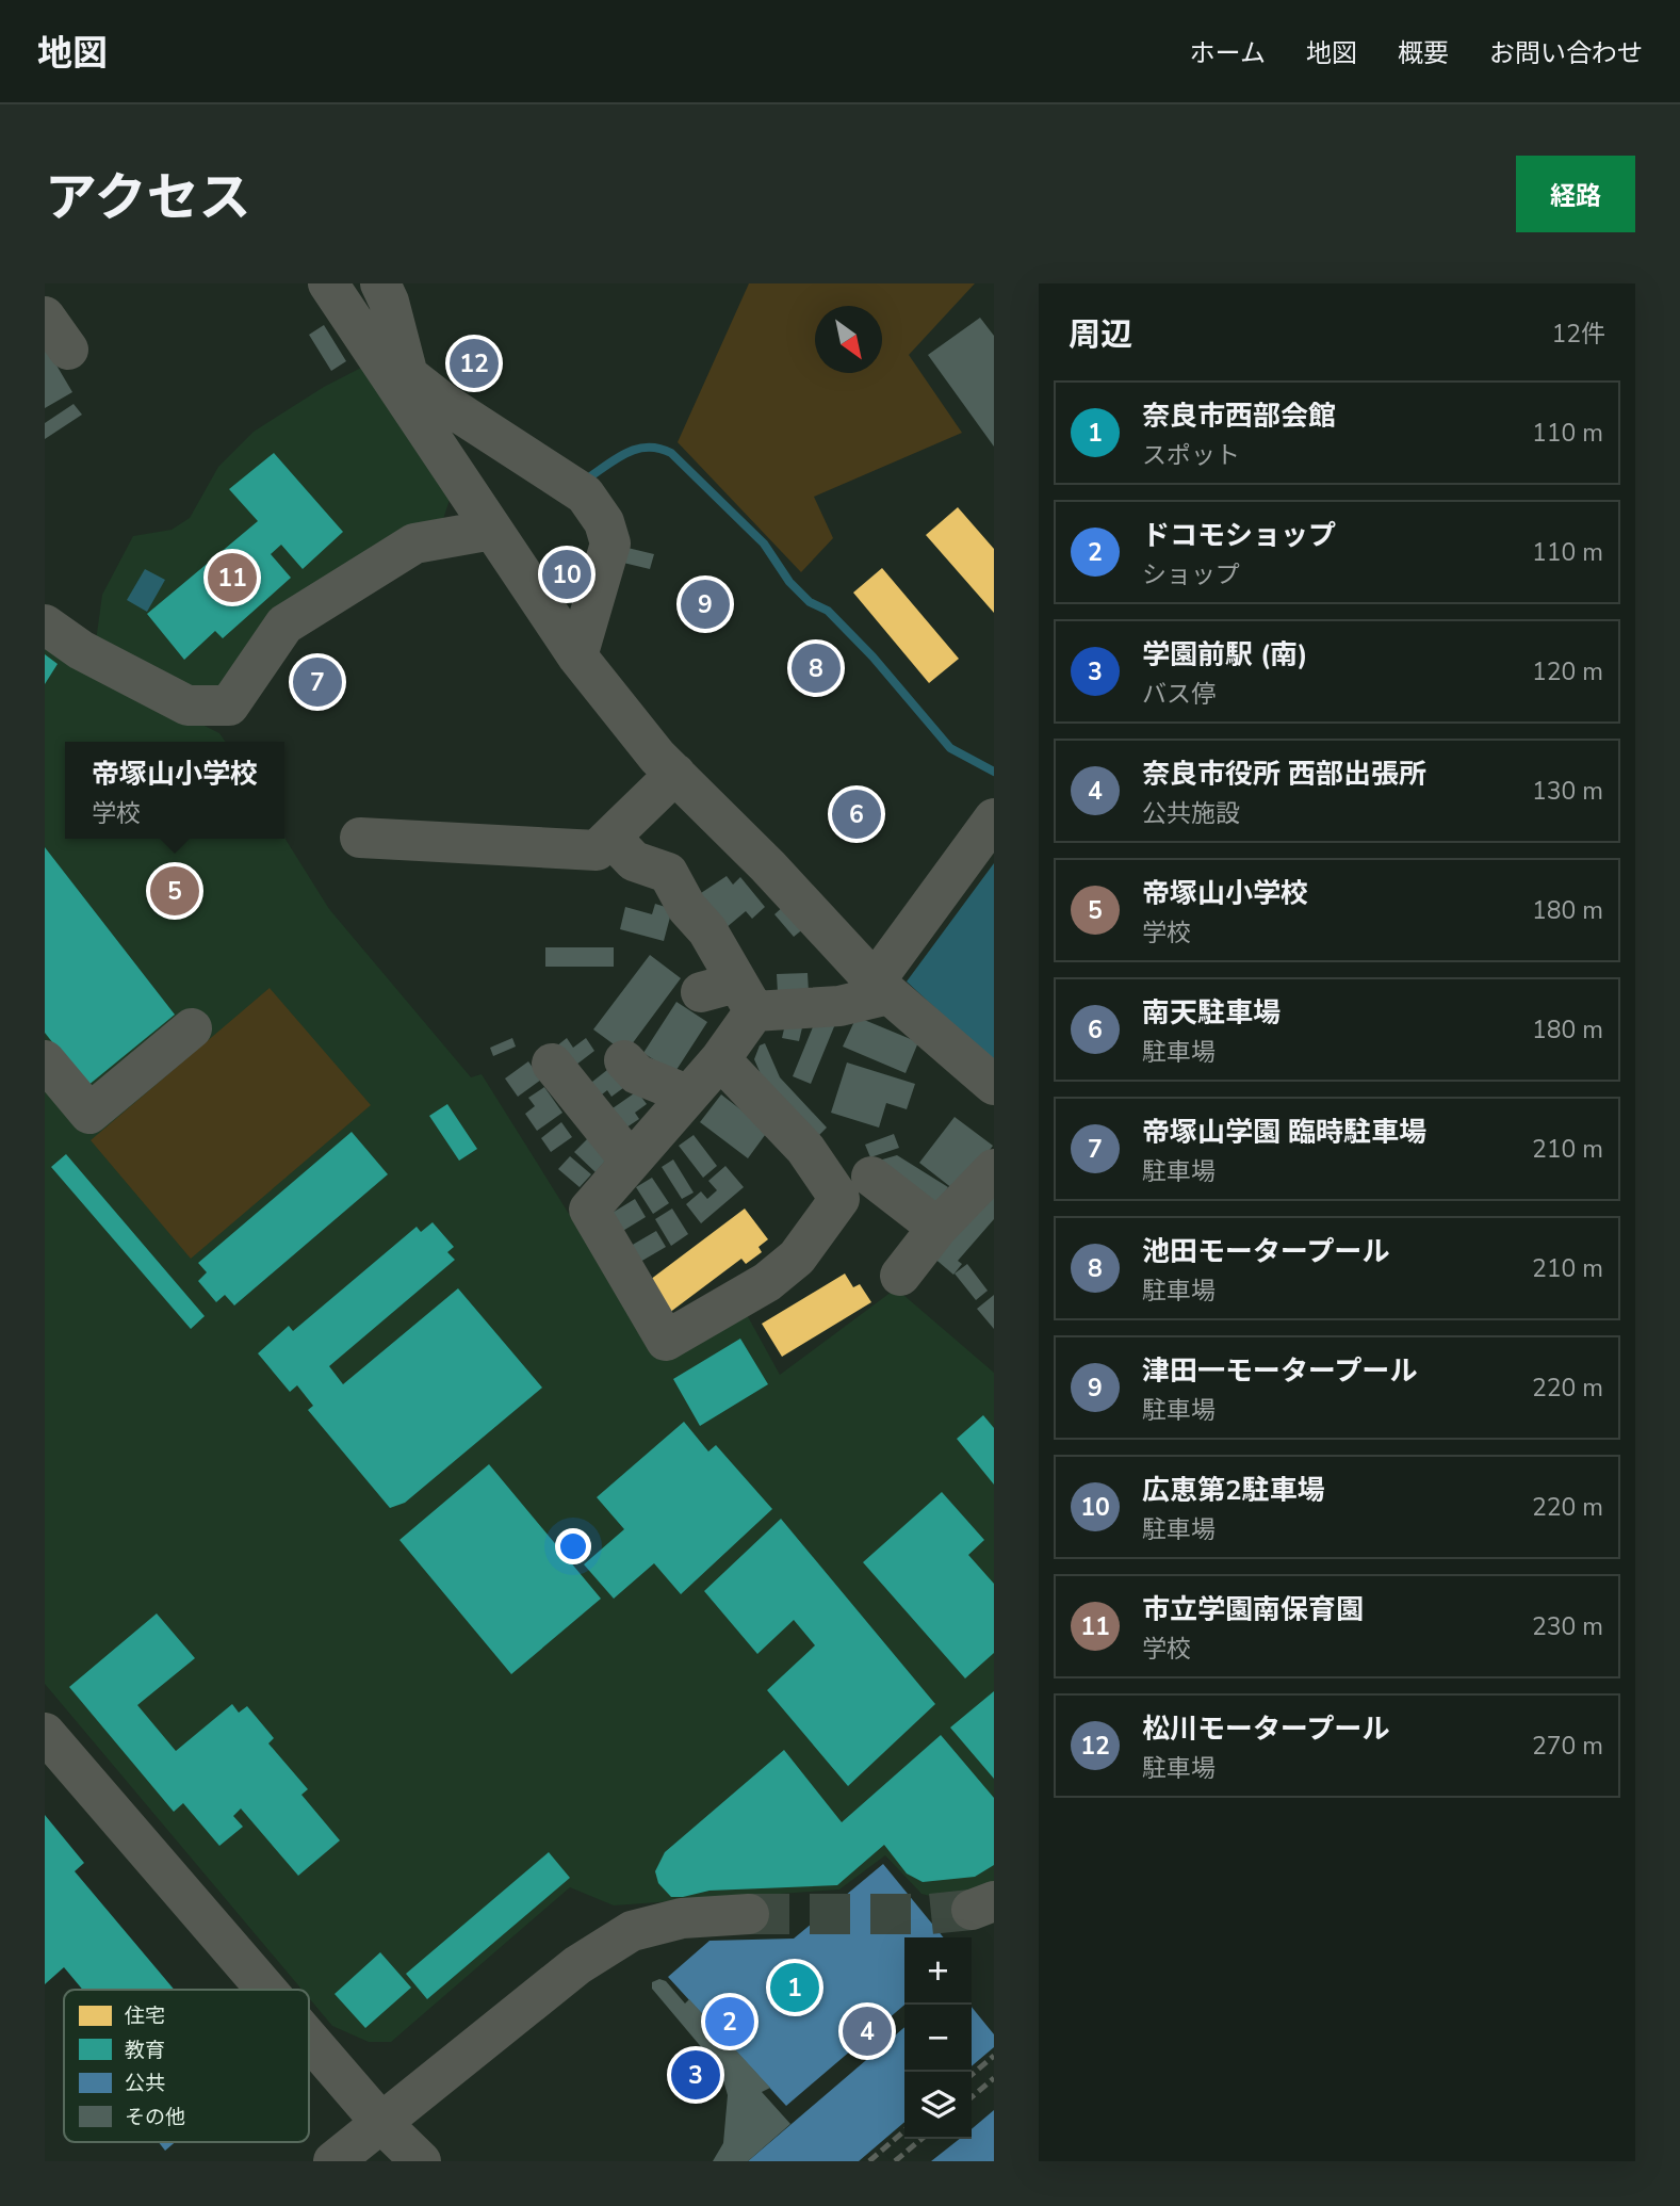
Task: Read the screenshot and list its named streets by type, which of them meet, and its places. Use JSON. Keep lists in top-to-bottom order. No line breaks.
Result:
{"legend":["住宅","教育","公共","その他"],"north":"bottom right","page":{"header":"地図","nav":["ホーム","地図","概要","お問い合わせ"],"title":"アクセス","buttons":"経路","heading":["周辺","12件"],"pins":["12","10","11","9","8","7","6","5","1","2","4","3"],"list":[{"mark":"1","name":"奈良市西部会館","note":"スポット","value":"110 m"},{"mark":"2","name":"ドコモショップ","note":"ショップ","value":"110 m"},{"mark":"3","name":"学園前駅 (南)","note":"バス停","value":"120 m"},{"mark":"4","name":"奈良市役所 西部出張所","note":"公共施設","value":"130 m"},{"mark":"5","name":"帝塚山小学校","note":"学校","value":"180 m"},{"mark":"6","name":"南天駐車場","note":"駐車場","value":"180 m"},{"mark":"7","name":"帝塚山学園 臨時駐車場","note":"駐車場","value":"210 m"},{"mark":"8","name":"池田モータープール","note":"駐車場","value":"210 m"},{"mark":"9","name":"津田一モータープール","note":"駐車場","value":"220 m"},{"mark":"10","name":"広恵第2駐車場","note":"駐車場","value":"220 m"},{"mark":"11","name":"市立学園南保育園","note":"学校","value":"230 m"},{"mark":"12","name":"松川モータープール","note":"駐車場","value":"270 m"}],"popup":["帝塚山小学校","学校"],"map_buttons":["+","−"]}}
